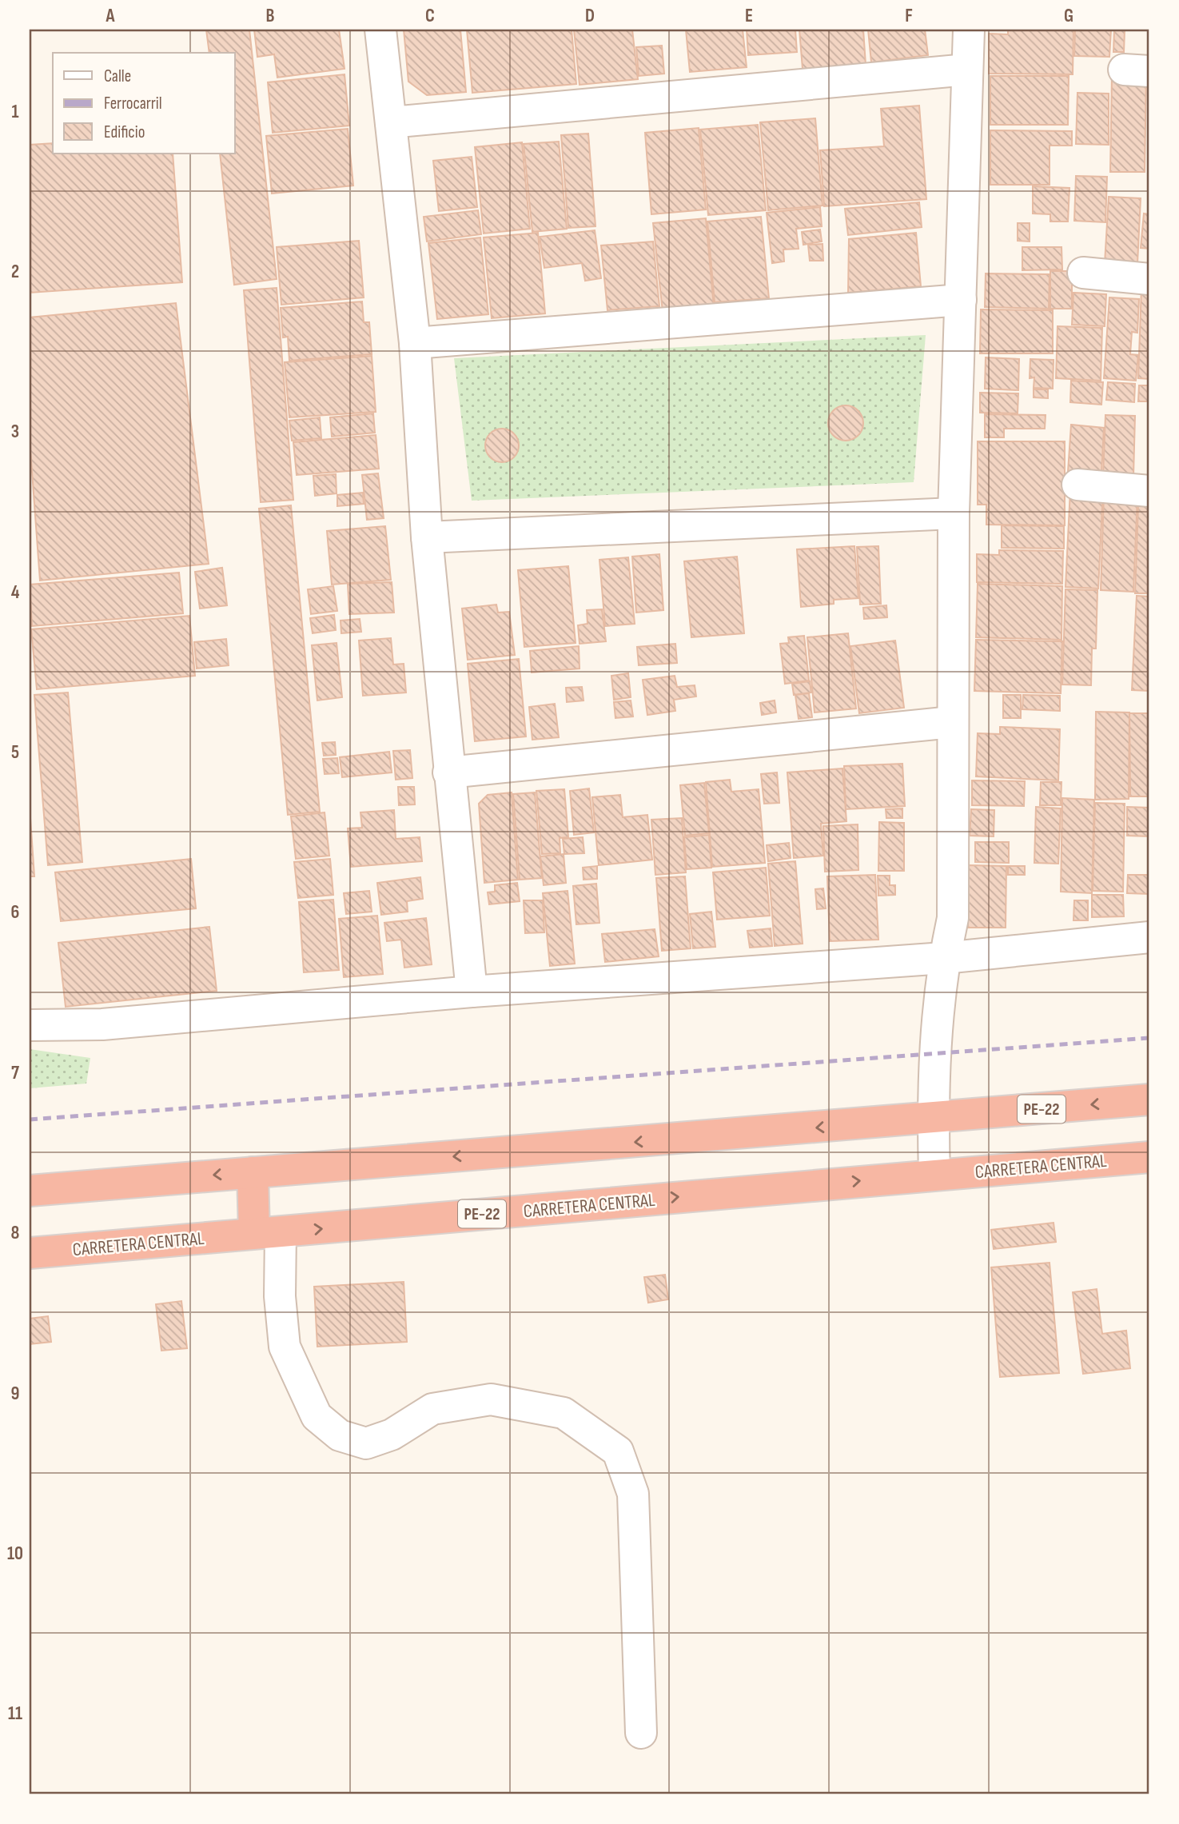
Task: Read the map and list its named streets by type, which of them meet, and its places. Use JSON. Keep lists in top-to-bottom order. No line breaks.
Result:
{"streets":{"highway":["PE-22","CARRETERA CENTRAL"]},"legend":["Calle","Ferrocarril","Edificio"],"grid":{"columns":["A","B","C","D","E","F","G"],"rows":["1","2","3","4","5","6","7","8","9","10","11"]}}
